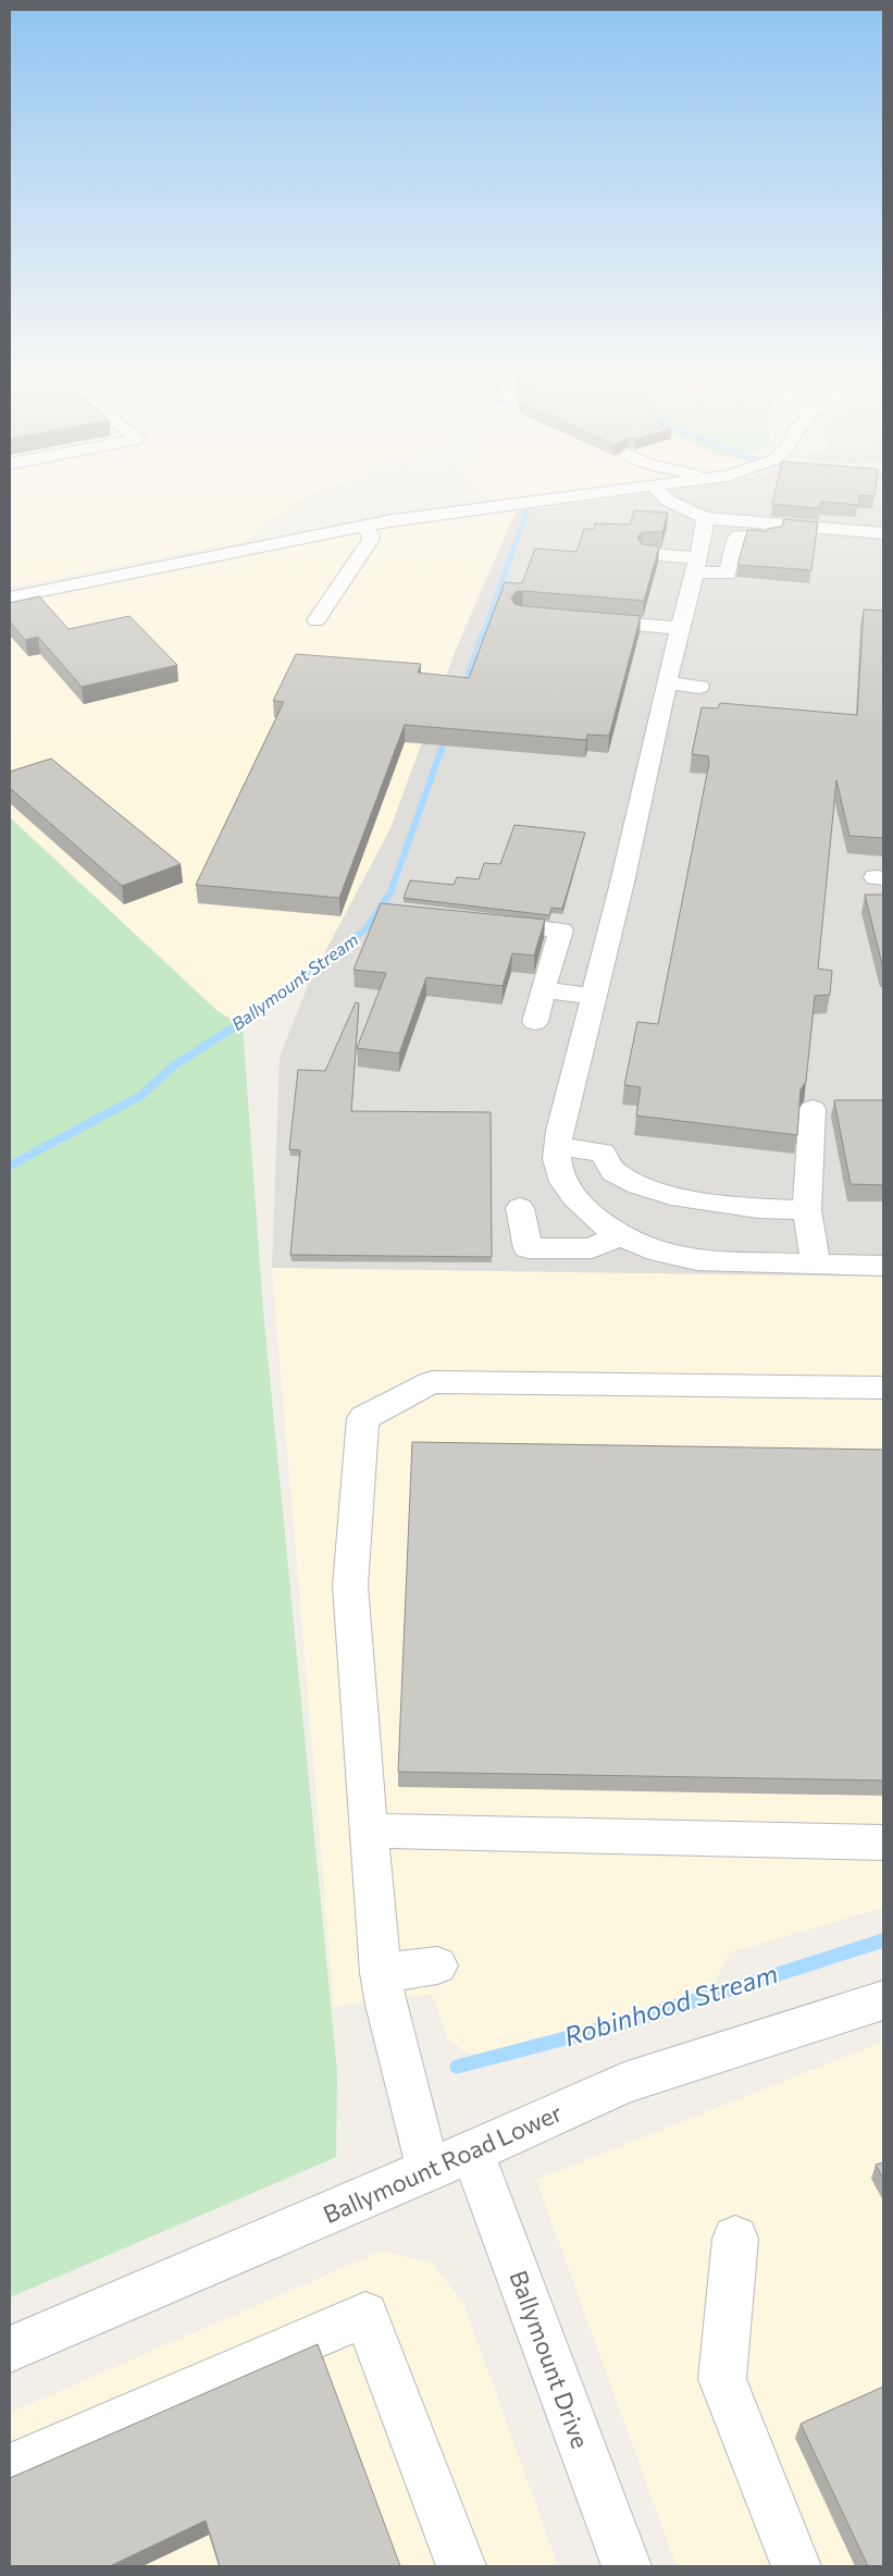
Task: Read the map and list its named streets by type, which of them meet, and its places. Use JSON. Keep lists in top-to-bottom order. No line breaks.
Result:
{"streets":{"street":["Ballymount Road Lower","Ballymount Drive"]},"crossings":[["Ballymount Road Lower","Ballymount Drive"]],"water":["Ballymount Stream","Robinhood Stream"]}
